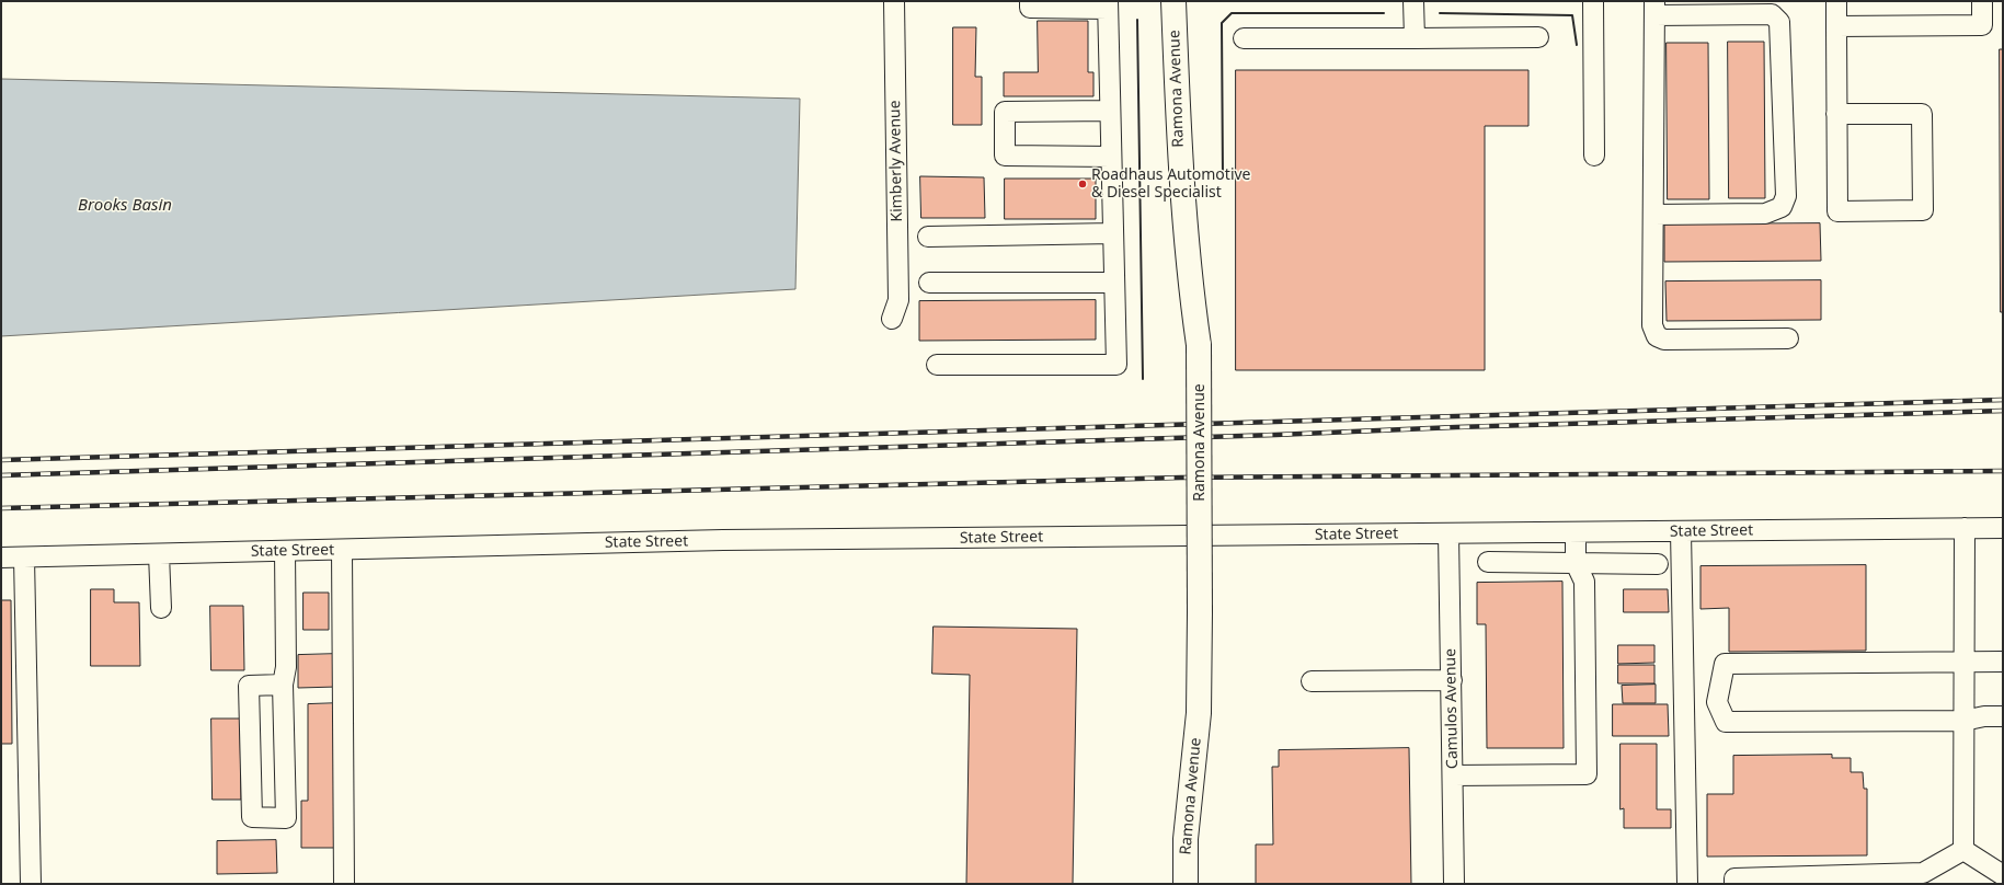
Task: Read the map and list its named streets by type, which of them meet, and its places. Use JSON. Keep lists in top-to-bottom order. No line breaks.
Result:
{"streets":{"main road":["Ramona Avenue"],"street":["Kimberly Avenue","State Street","Camulos Avenue"]},"crossings":[["State Street","Camulos Avenue"]],"water":["Brooks Basin"],"places":["Roadhaus Automotive & Diesel Specialist"]}
